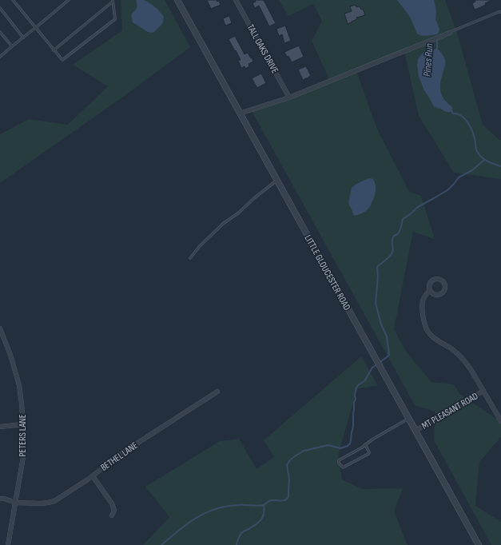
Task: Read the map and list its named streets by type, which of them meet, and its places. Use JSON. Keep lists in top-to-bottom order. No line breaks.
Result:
{"streets":{"street":["TALL OAKS DRIVE","LITTLE GLOUCESTER ROAD","MT PLEASANT ROAD","PETERS LANE","BETHEL LANE"]},"crossings":[["LITTLE GLOUCESTER ROAD","MT PLEASANT ROAD"],["PETERS LANE","BETHEL LANE"]],"water":["Pines Run"]}
